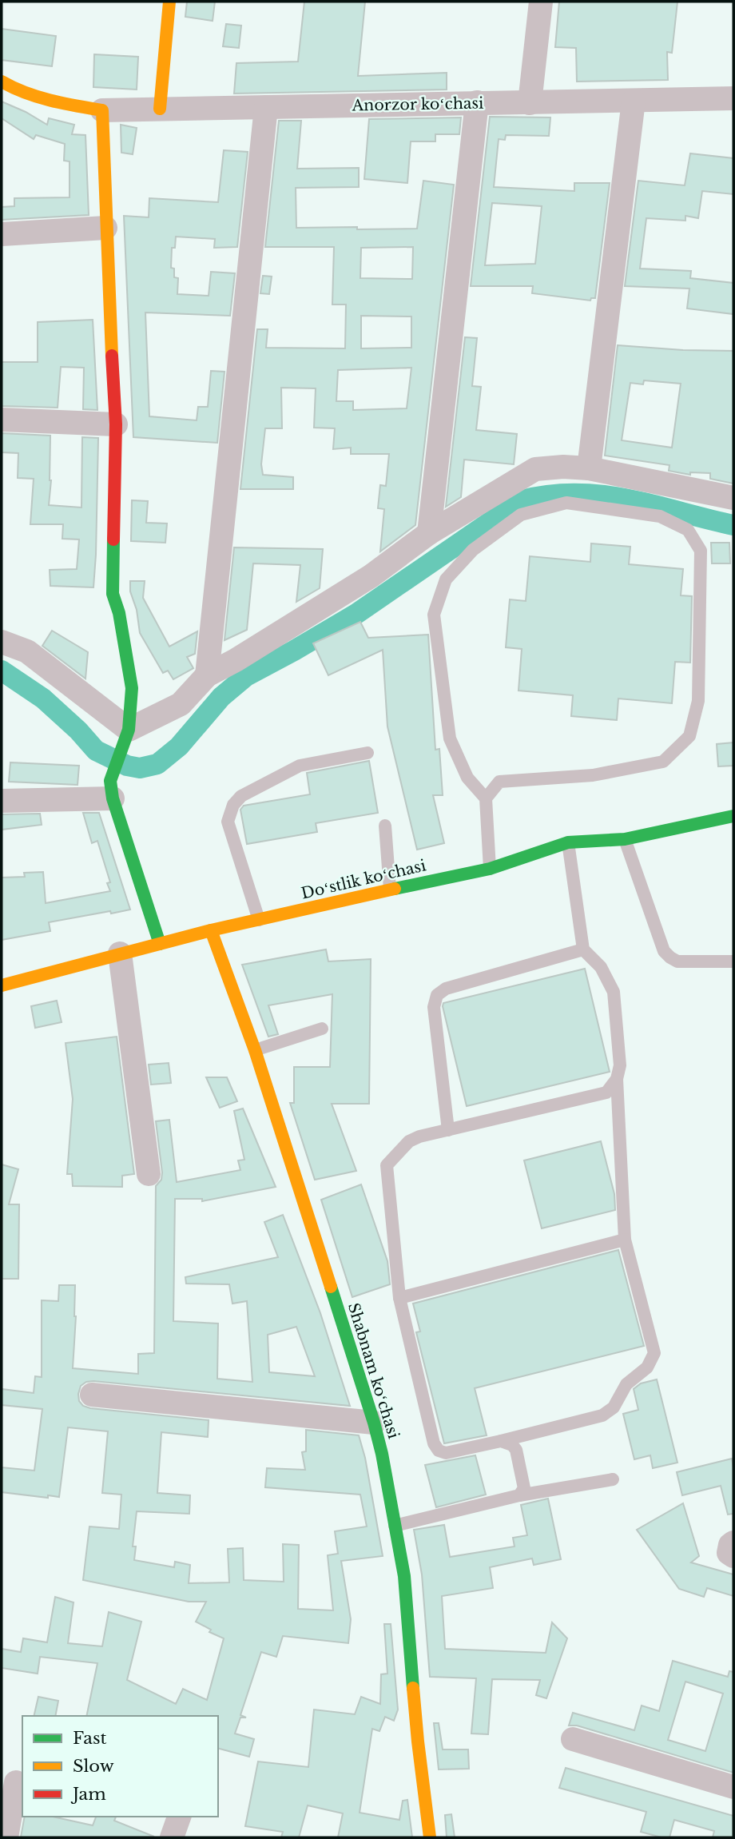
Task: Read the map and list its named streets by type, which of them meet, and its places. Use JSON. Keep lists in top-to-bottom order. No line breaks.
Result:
{"streets":{"street":["Anorzor koʻchasi","Doʻstlik koʻchasi","Shabnam koʻchasi"]},"crossings":[["Doʻstlik koʻchasi","Shabnam koʻchasi"]],"legend":["Fast","Slow","Jam"]}
